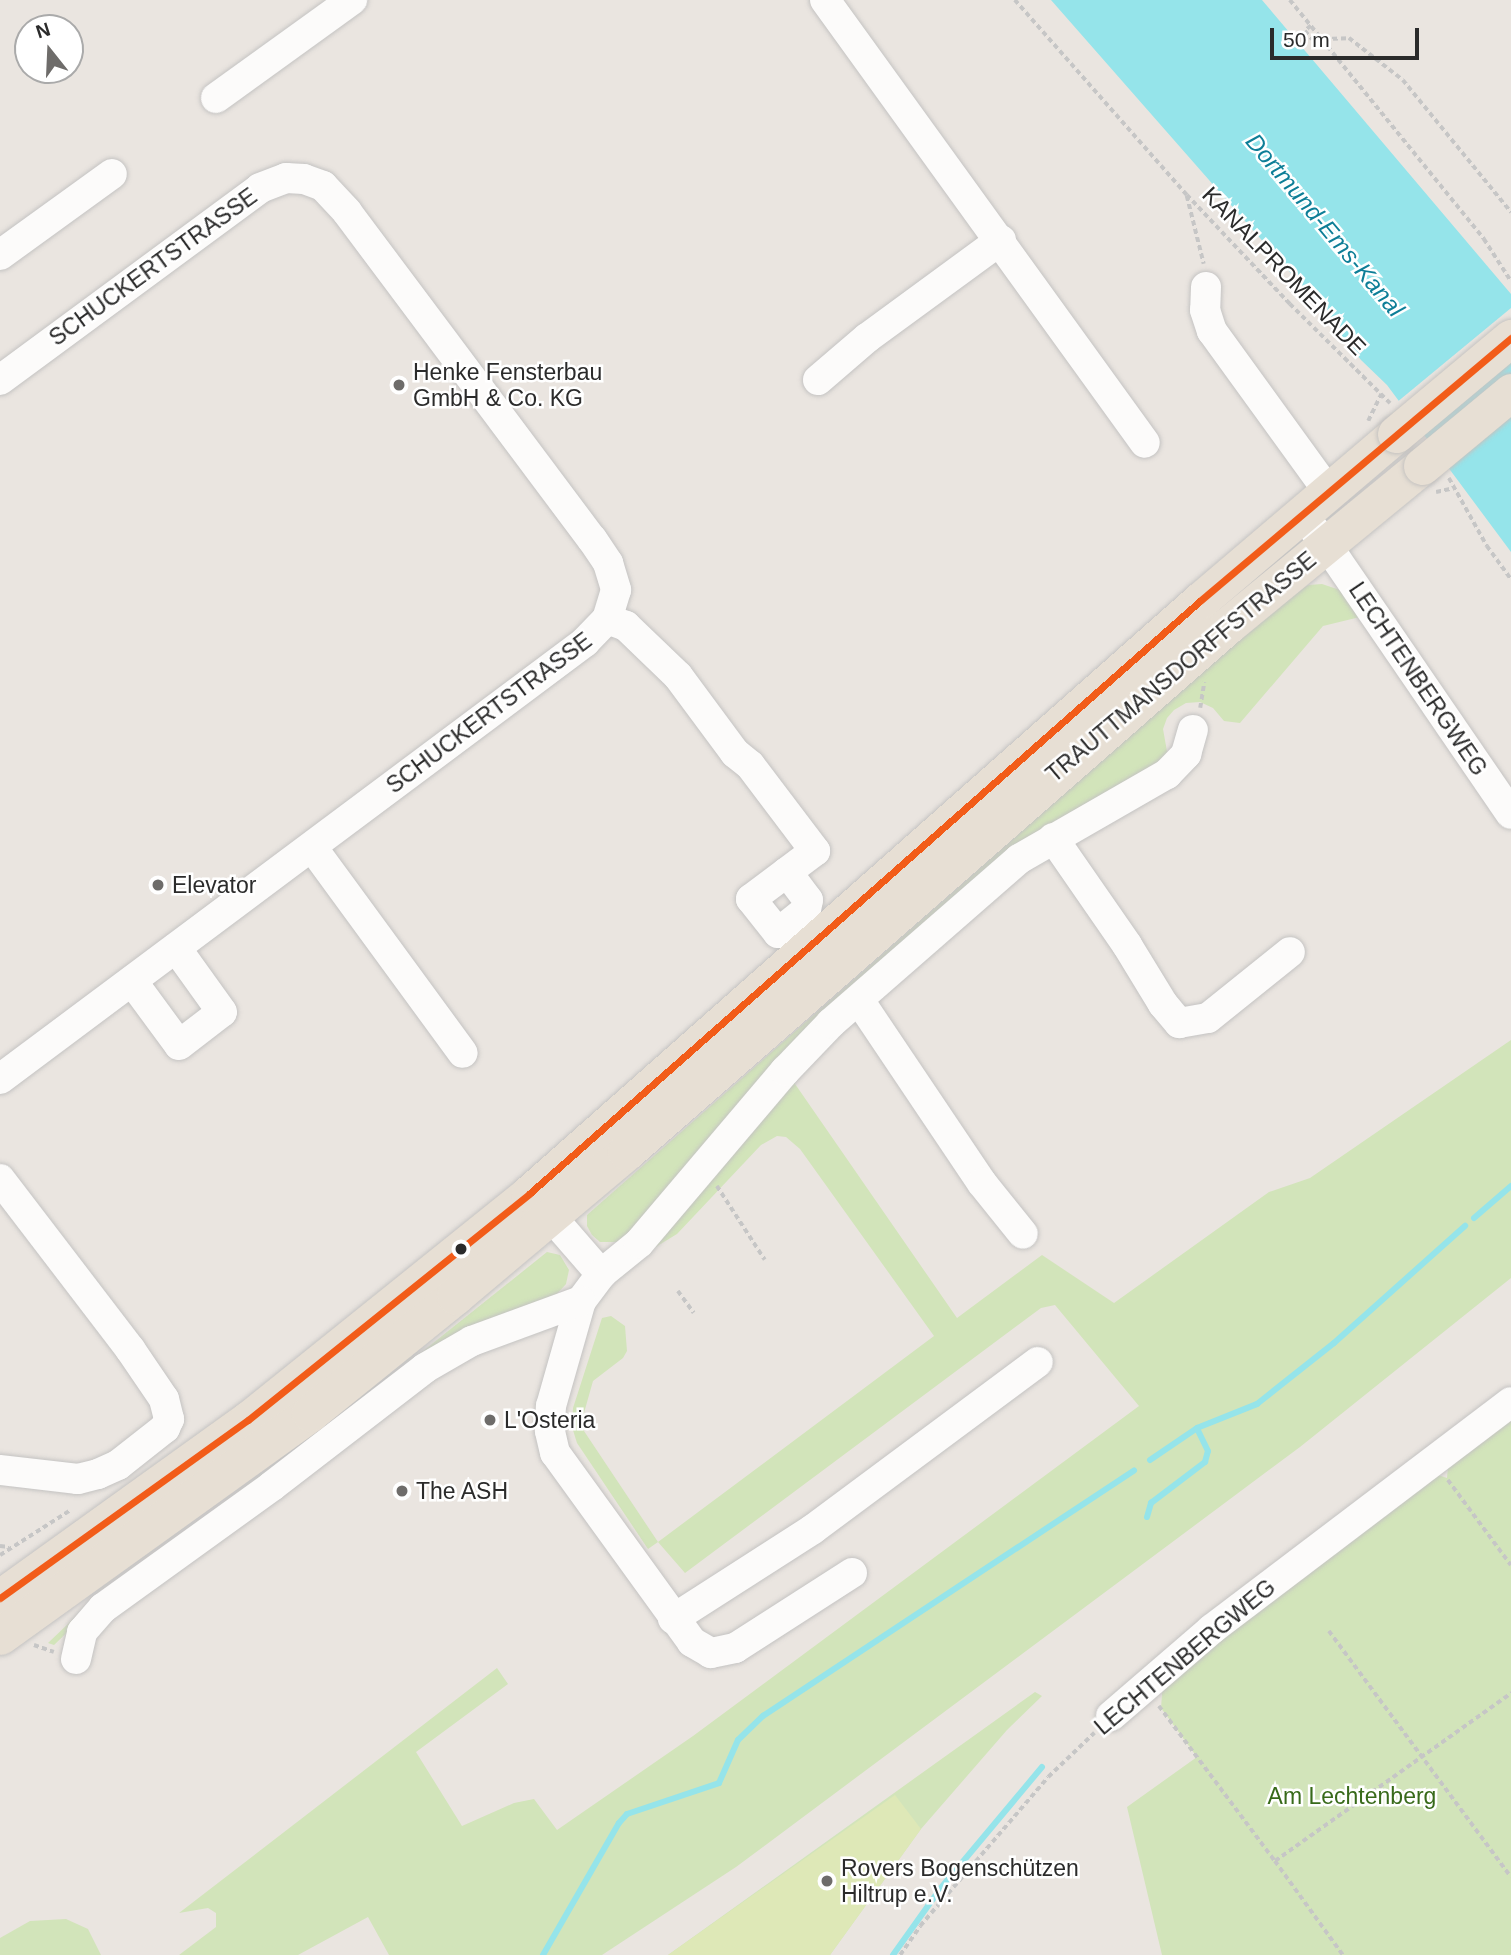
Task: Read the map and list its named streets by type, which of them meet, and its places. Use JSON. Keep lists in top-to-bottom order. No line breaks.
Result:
{"streets":{"main road":["TRAUTTMANSDORFFSTRASSE"],"street":["SCHUCKERTSTRASSE","LECHTENBERGWEG"],"path":["KANALPROMENADE"]},"crossings":[["TRAUTTMANSDORFFSTRASSE","LECHTENBERGWEG"]],"water":["Dortmund-Ems-Kanal"],"parks":["Am Lechtenberg"],"places":["Henke Fensterbau GmbH & Co. KG","Elevator","L'Osteria","The ASH","Rovers Bogenschützen Hiltrup e.V."],"scale_bar":"50 m","north":"top"}
